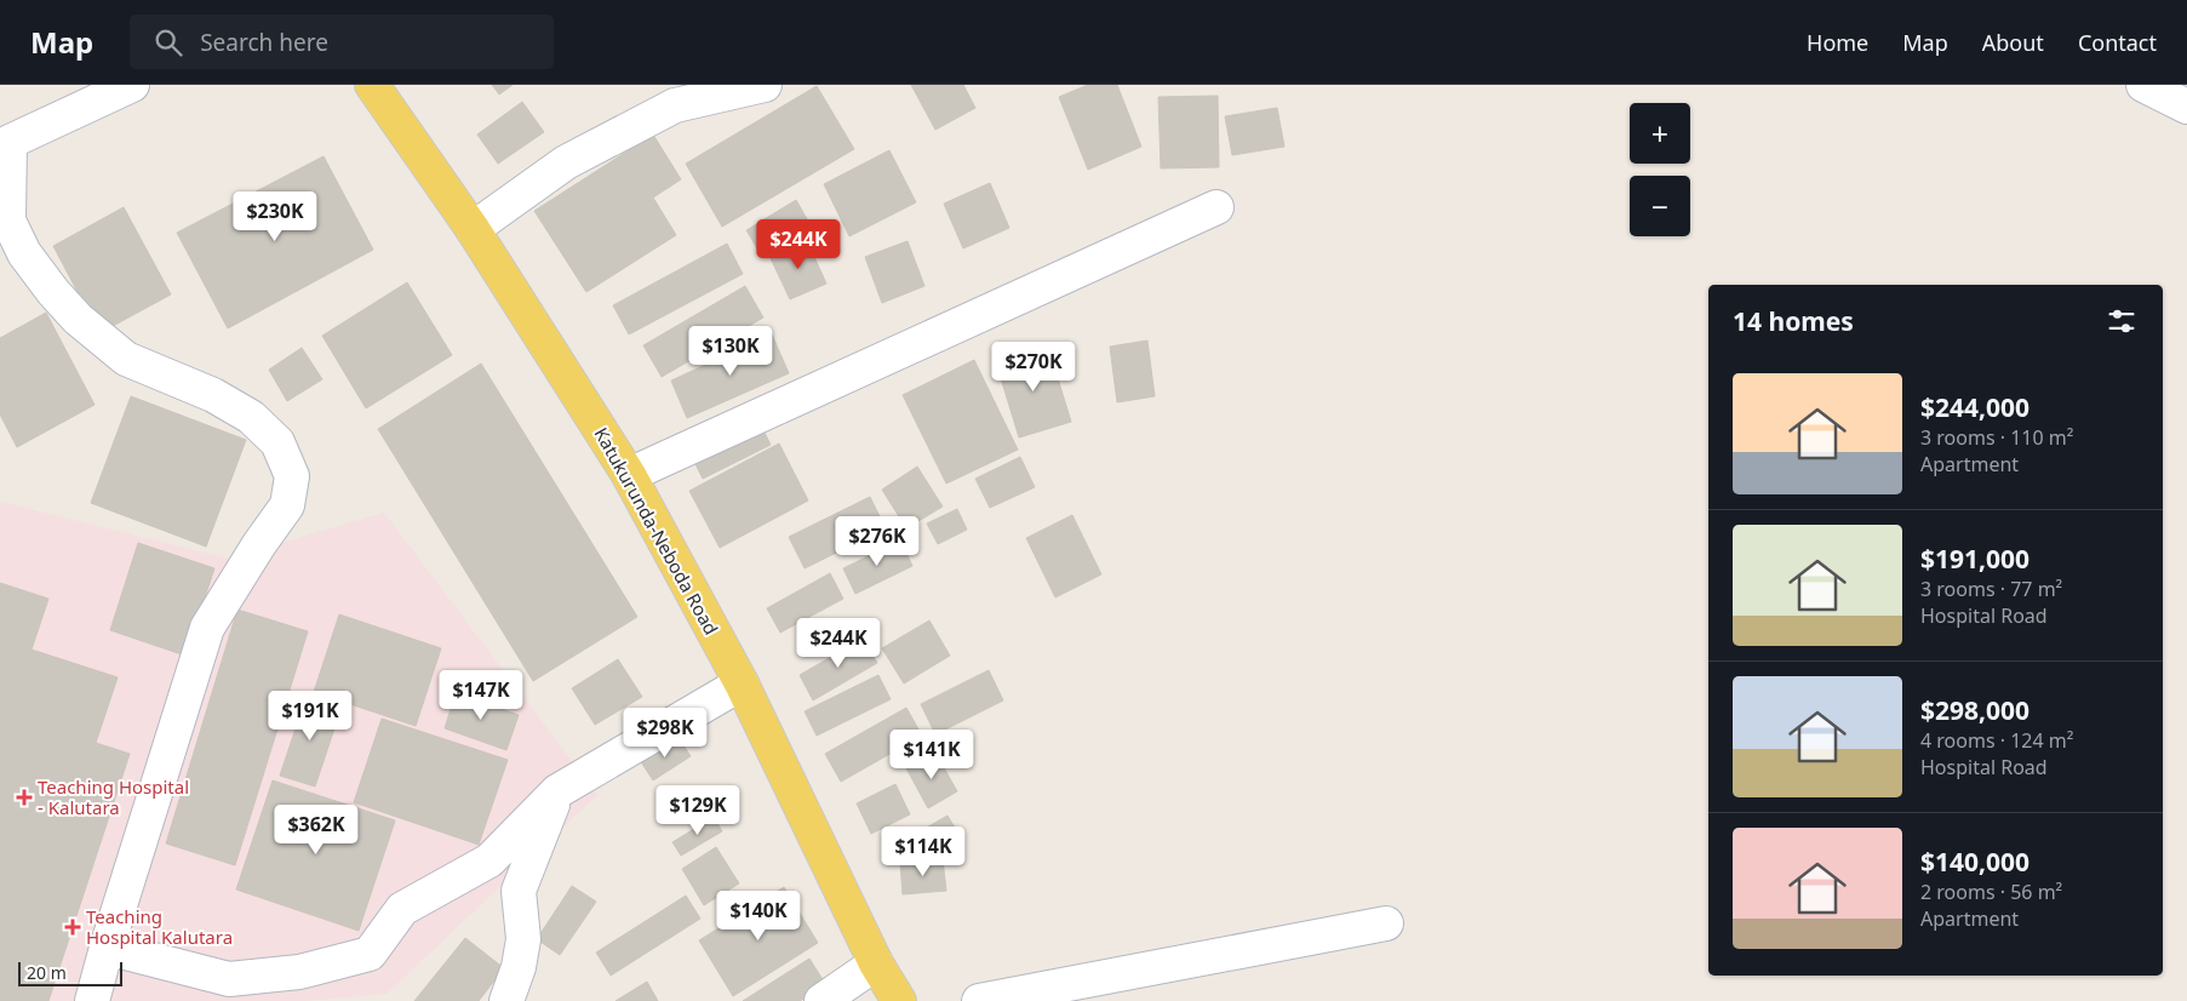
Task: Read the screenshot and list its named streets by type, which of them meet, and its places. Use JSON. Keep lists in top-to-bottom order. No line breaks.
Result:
{"streets":{"main road":["Katukurunda-Neboda Road"]},"places":{"health":["Teaching Hospital - Kalutara","Teaching Hospital Kalutara"]},"scale_bar":"20 m","page":{"header":"Map","search":"Search here","nav":["Home","Map","About","Contact"],"map_buttons":["+","−"],"price":["$230K","$244K","$130K","$270K","$276K","$244K","$147K","$191K","$298K","$141K","$129K","$362K","$114K","$140K"],"heading":"14 homes","list":[{"name":"$244,000","note":"3 rooms · 110 m² · Apartment"},{"name":"$191,000","note":"3 rooms · 77 m² · Hospital Road"},{"name":"$298,000","note":"4 rooms · 124 m² · Hospital Road"},{"name":"$140,000","note":"2 rooms · 56 m² · Apartment"}],"scale":"20 m"}}
